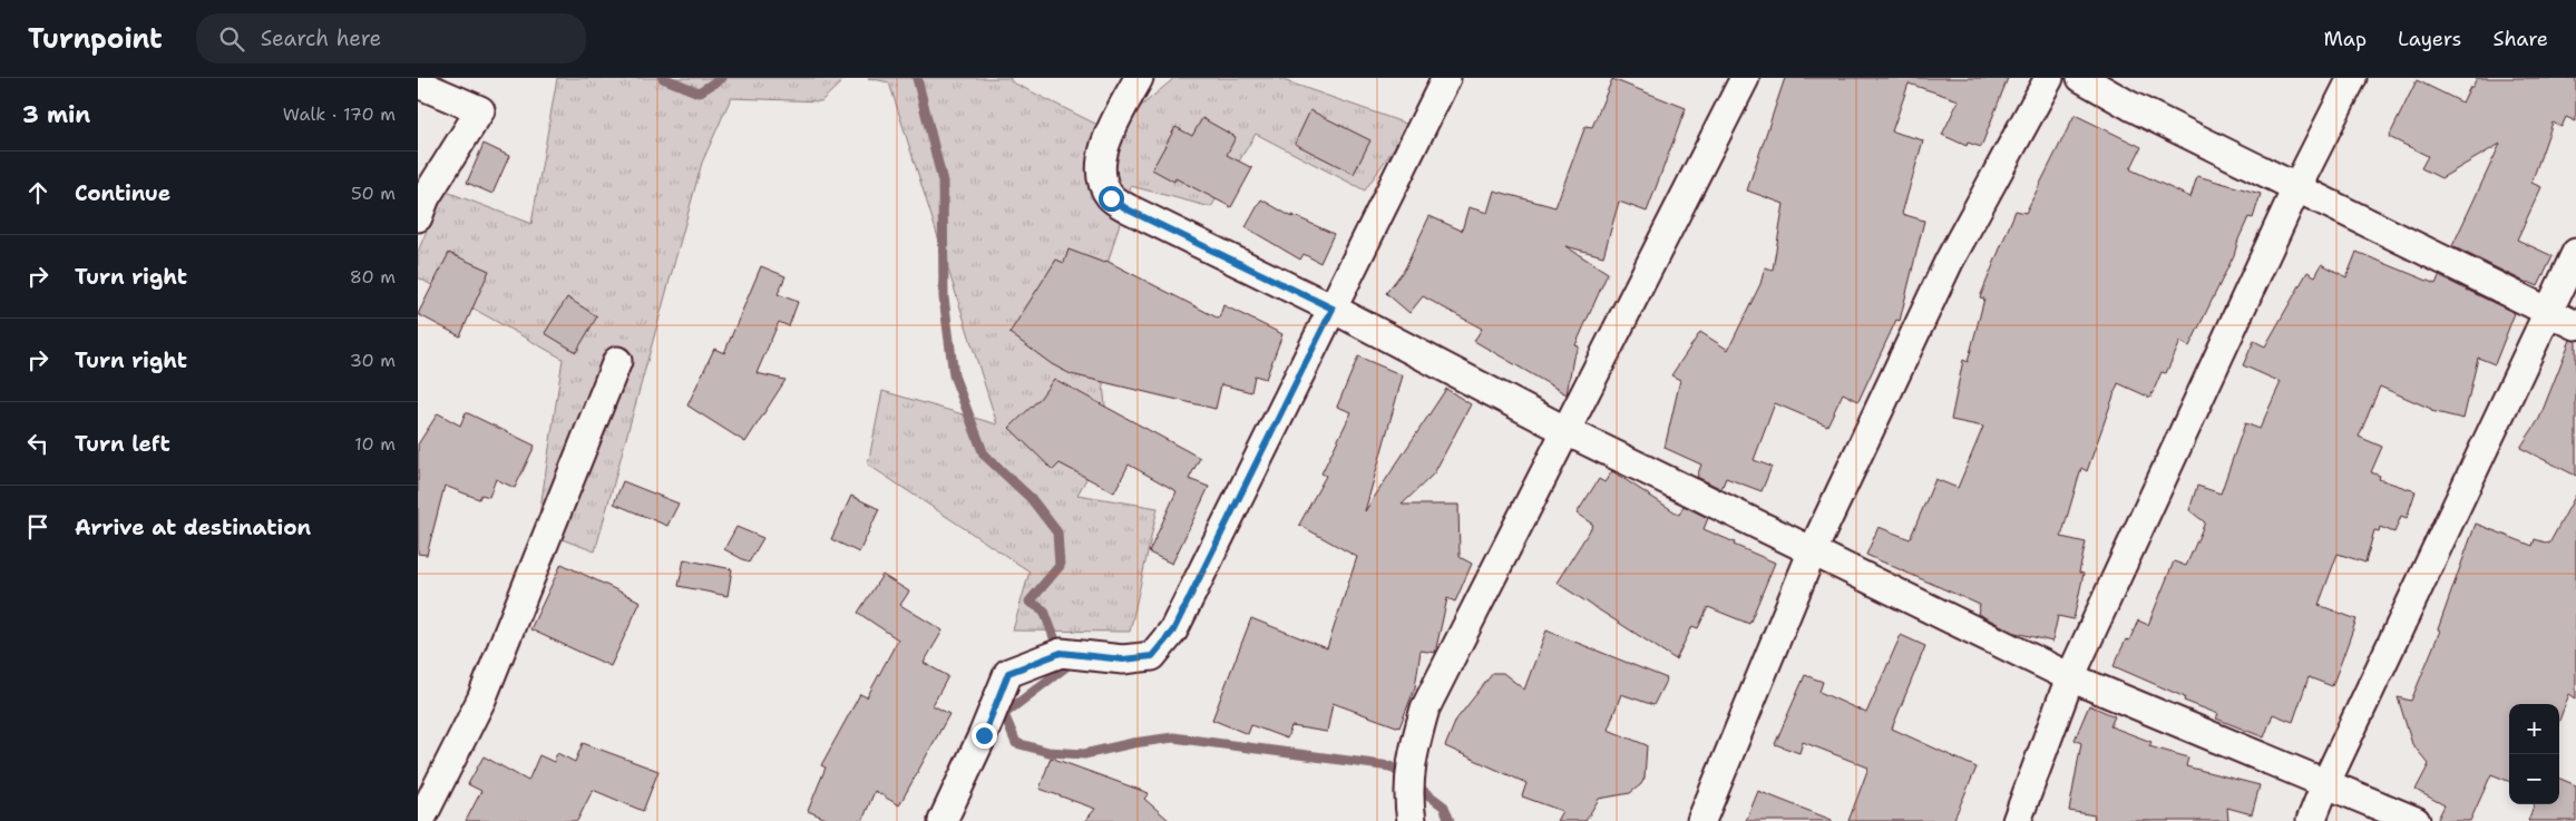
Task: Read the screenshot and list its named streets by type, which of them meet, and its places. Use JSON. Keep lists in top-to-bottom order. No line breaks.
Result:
{"page":{"header":"Turnpoint","search":"Search here","nav":["Map","Layers","Share"],"heading":["3 min","Walk · 170 m"],"list":[["Continue","50 m"],["Turn right","80 m"],["Turn right","30 m"],["Turn left","10 m"],"Arrive at destination"],"map_buttons":["+","−"]}}
